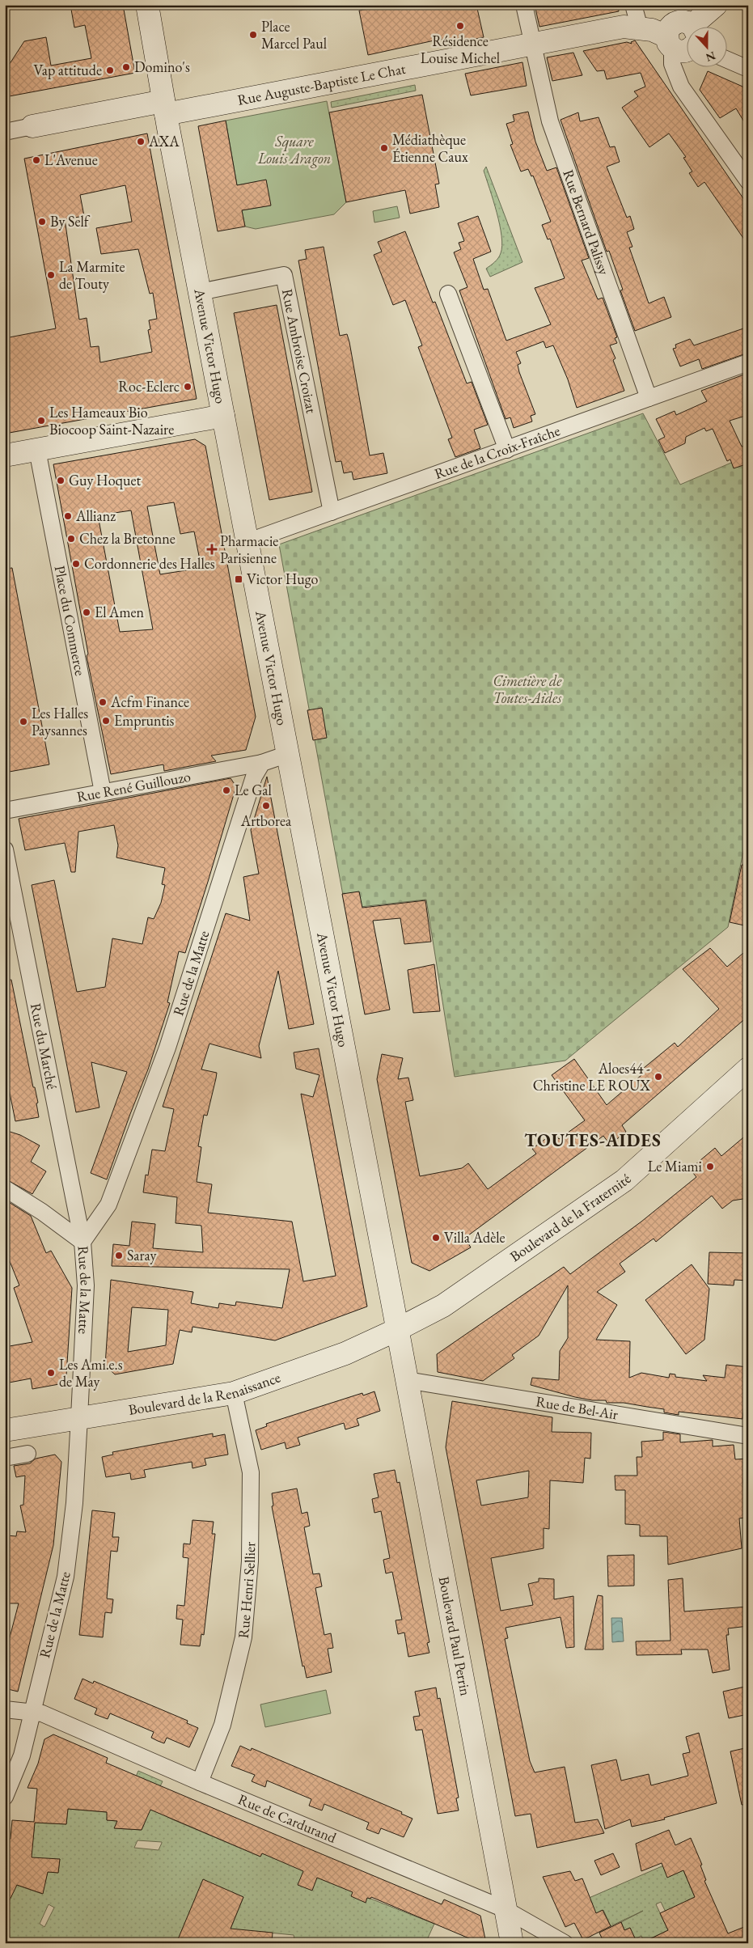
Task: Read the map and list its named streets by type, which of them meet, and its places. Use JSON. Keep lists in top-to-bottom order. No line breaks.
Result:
{"streets":{"street":["Rue Auguste-Baptiste Le Chat","Rue Bernard Palissy","Avenue Victor Hugo","Rue Ambroise Croizat","Rue de la Croix-Fraîche","Place du Commerce","Rue René Guillouzo","Rue de la Matte","Rue du Marché","Boulevard de la Fraternité","Boulevard de la Renaissance","Rue de Bel-Air","Rue Henri Sellier","Boulevard Paul Perrin","Rue de Cardurand"]},"crossings":[["Rue Auguste-Baptiste Le Chat","Rue Bernard Palissy"],["Rue Auguste-Baptiste Le Chat","Avenue Victor Hugo"],["Rue Bernard Palissy","Rue de la Croix-Fraîche"],["Avenue Victor Hugo","Rue Ambroise Croizat"],["Avenue Victor Hugo","Rue de la Croix-Fraîche"],["Avenue Victor Hugo","Boulevard de la Fraternité"],["Avenue Victor Hugo","Boulevard de la Renaissance"],["Avenue Victor Hugo","Boulevard Paul Perrin"],["Rue Ambroise Croizat","Rue de la Croix-Fraîche"],["Place du Commerce","Rue René Guillouzo"],["Rue René Guillouzo","Rue de la Matte"],["Rue de la Matte","Rue du Marché"],["Rue de la Matte","Boulevard de la Renaissance"],["Rue de la Matte","Rue de Cardurand"],["Boulevard de la Fraternité","Boulevard de la Renaissance"],["Boulevard de la Fraternité","Boulevard Paul Perrin"],["Boulevard de la Renaissance","Rue Henri Sellier"],["Boulevard de la Renaissance","Boulevard Paul Perrin"],["Rue de Bel-Air","Boulevard Paul Perrin"],["Rue Henri Sellier","Rue de Cardurand"],["Boulevard Paul Perrin","Rue de Cardurand"]],"districts":["TOUTES-AIDES"],"parks":["Square Louis Aragon","Cimetière de Toutes-Aides"],"places":{"other":["Résidence Louise Michel","Place Marcel Paul","Domino's","Vap attitude","AXA","Médiathèque Étienne Caux","L'Avenue","By Self","La Marmite de Touty","Roc-Eclerc","Les Hameaux Bio Biocoop Saint-Nazaire","Guy Hoquet","Allianz","Chez la Bretonne","Cordonnerie des Halles","El Amen","Acfm Finance","Empruntis","Les Halles Paysannes","Le Gal","Artborea","Aloes44 - Christine LE ROUX","Le Miami","Villa Adèle","Saray","Les Ami.e.s de May"],"health":["Pharmacie Parisienne"],"transit":["Victor Hugo"]},"north":"bottom"}
